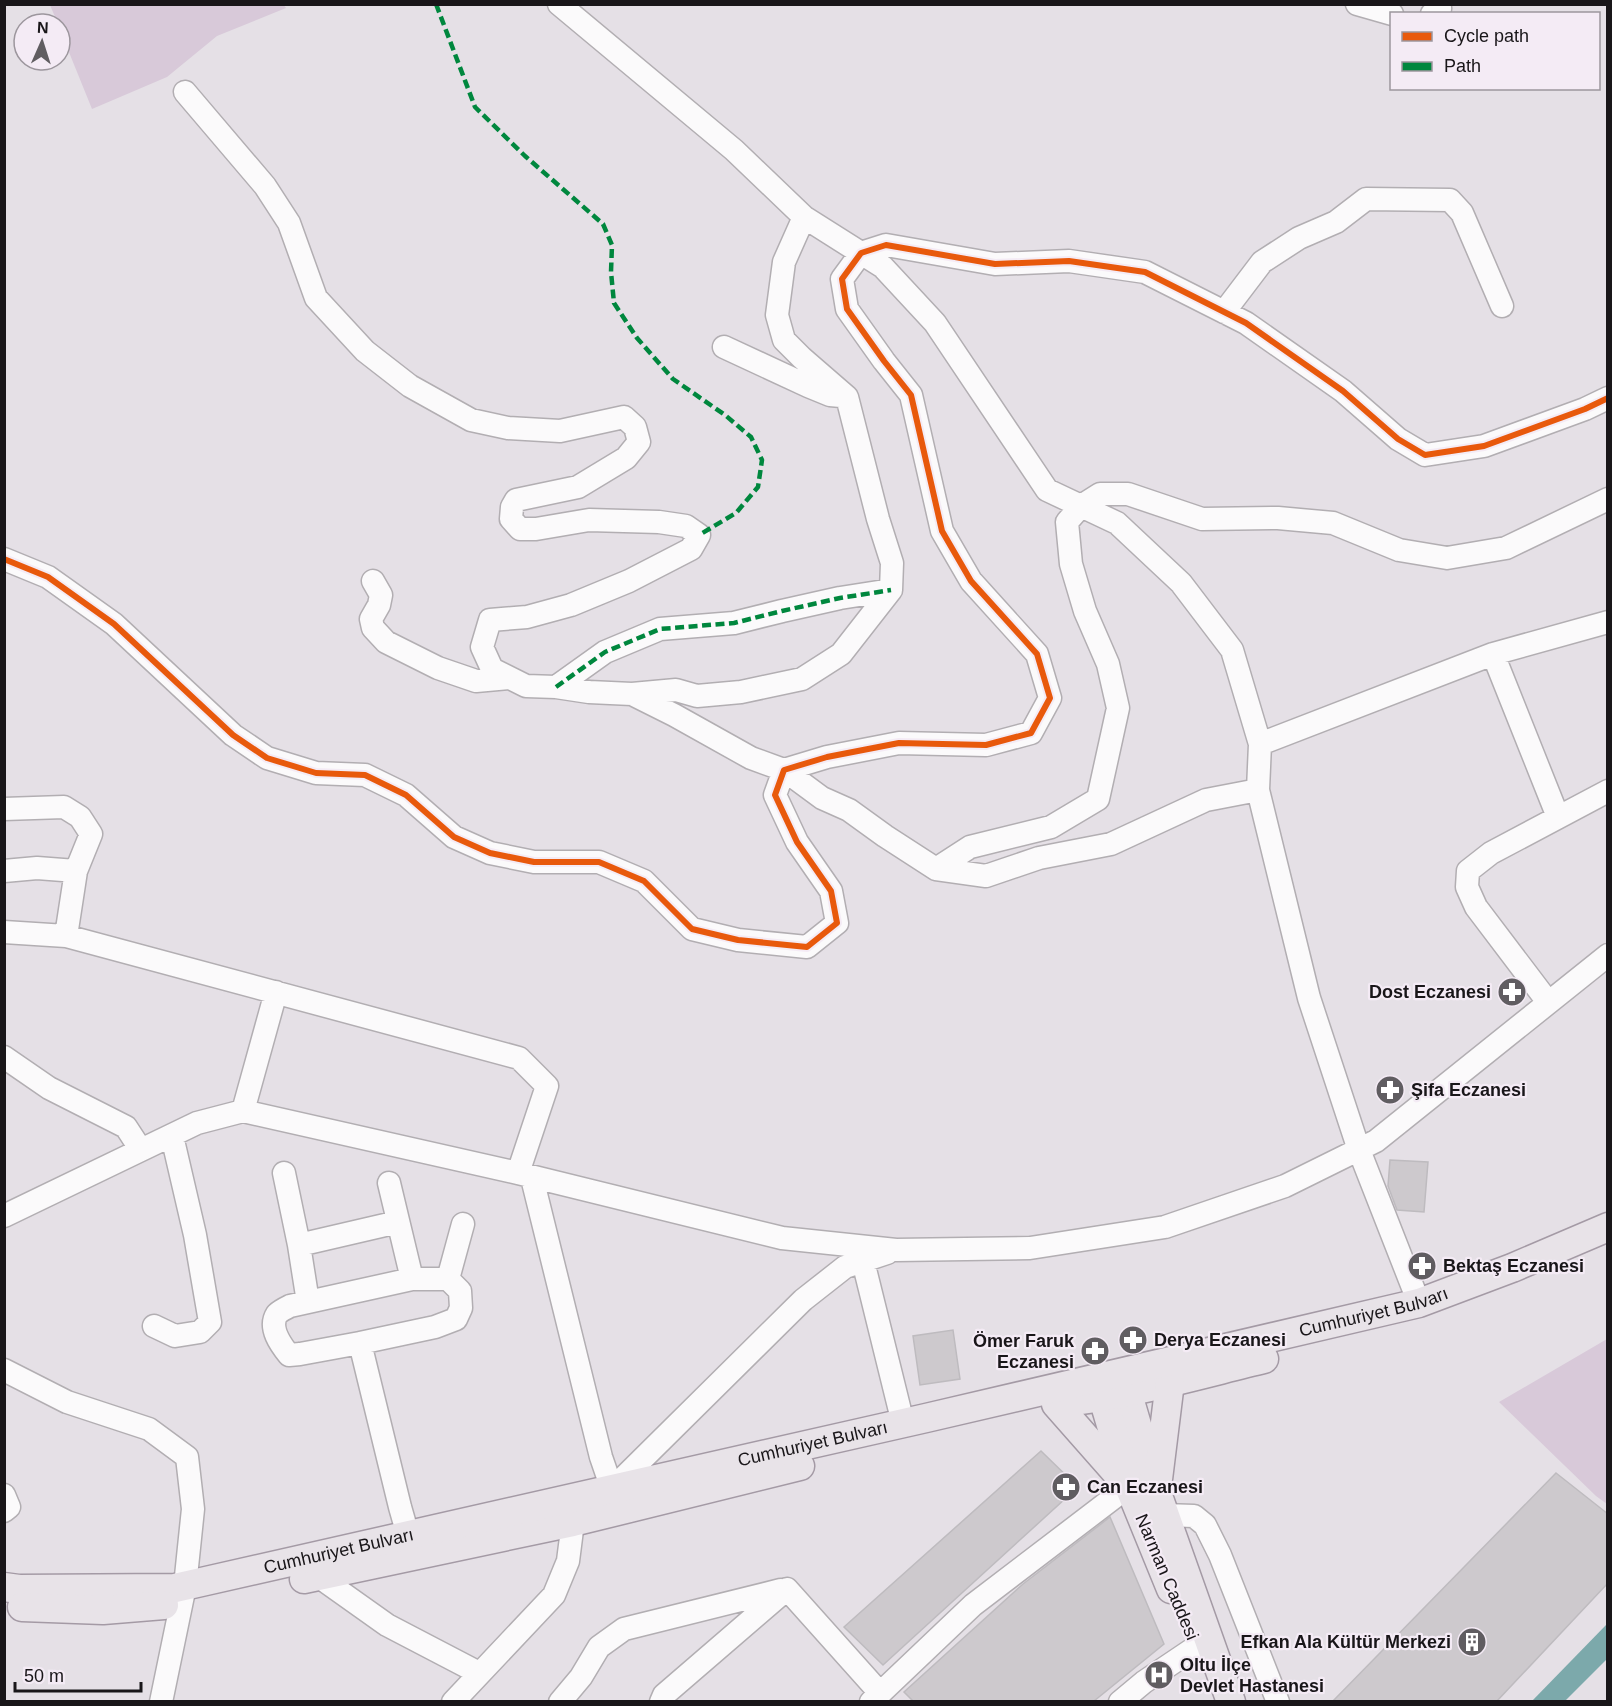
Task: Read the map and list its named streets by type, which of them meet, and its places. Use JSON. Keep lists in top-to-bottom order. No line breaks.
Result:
{"streets":{"main road":["Cumhuriyet Bulvarı","Narman Caddesi"]},"crossings":[["Cumhuriyet Bulvarı","Narman Caddesi"]],"places":{"pharmacy":["Dost Eczanesi","Şifa Eczanesi","Bektaş Eczanesi","Derya Eczanesi","Ömer Faruk Eczanesi","Can Eczanesi"],"building":["Efkan Ala Kültür Merkezi"],"hospital":["Oltu İlçe Devlet Hastanesi"]},"legend":["Cycle path","Path"],"scale_bar":"50 m","north":"top"}
